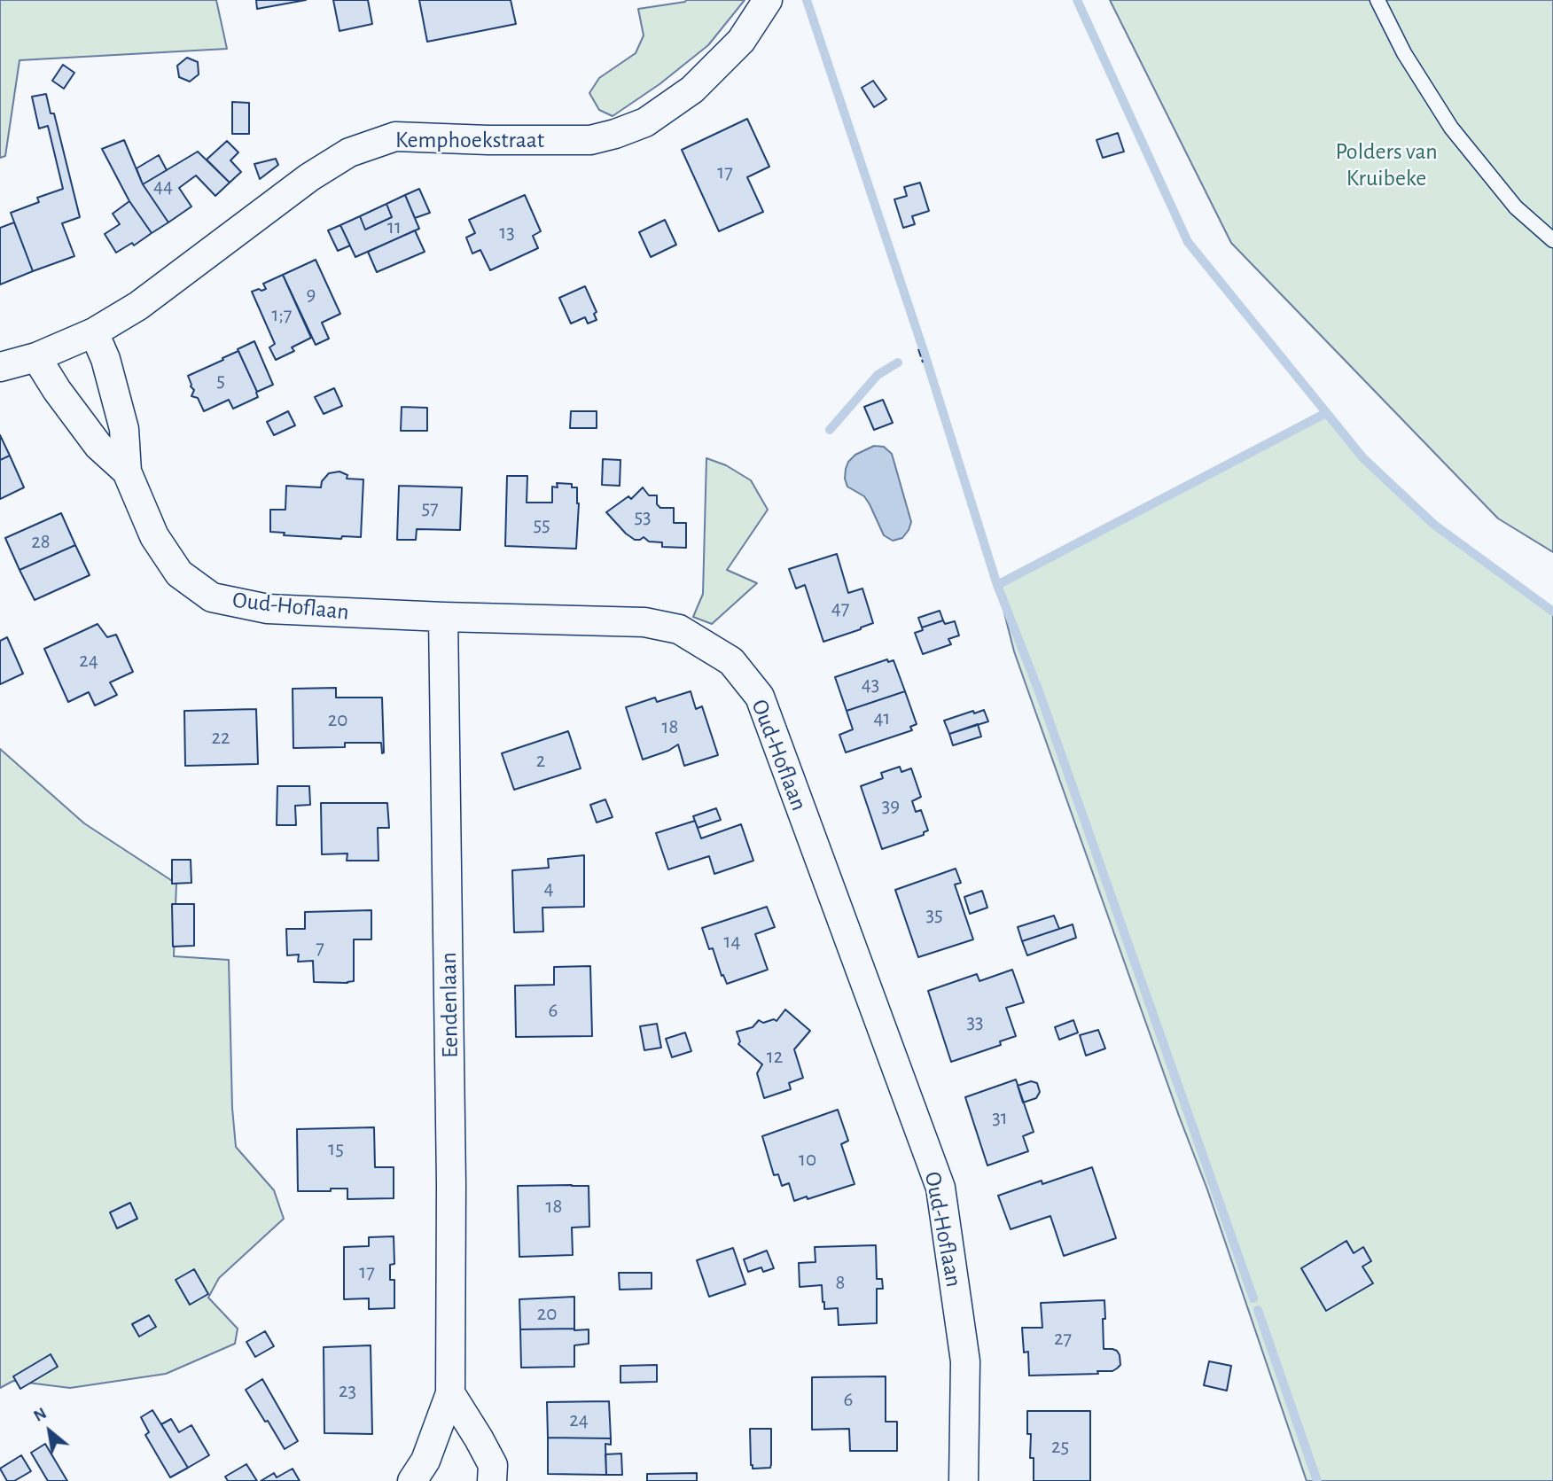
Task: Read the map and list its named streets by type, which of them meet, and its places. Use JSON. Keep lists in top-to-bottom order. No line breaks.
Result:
{"streets":{"street":["Kemphoekstraat","Oud-Hoflaan","Eendenlaan"]},"crossings":[["Kemphoekstraat","Oud-Hoflaan"],["Oud-Hoflaan","Eendenlaan"]],"parks":["Polders van Kruibeke"],"house_numbers":["17","44","11","13","9","1;7","5","57","53","55","28","47","24","43","41","20","18","22","2","39","4","35","14","7","6","33","12","31","15","10","18","17","8","20","27","23","6","24","25"],"north":"top left"}
